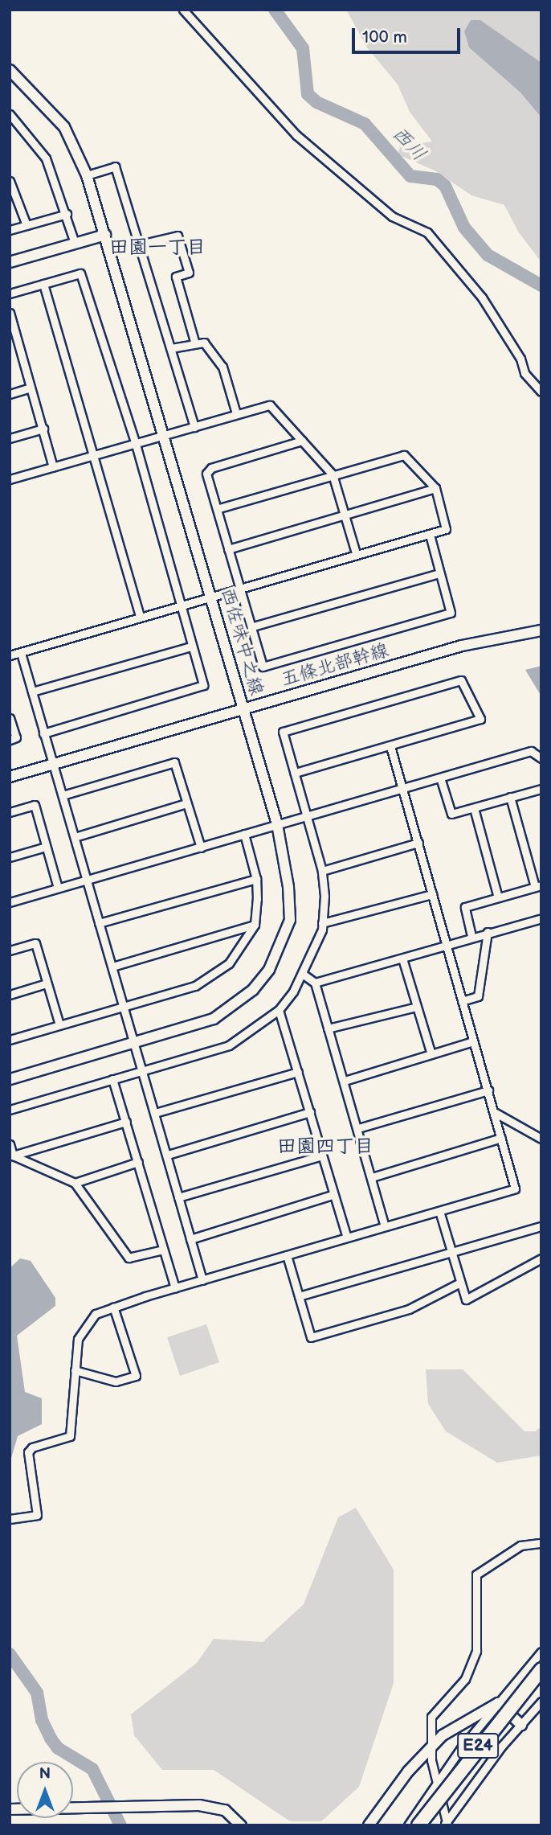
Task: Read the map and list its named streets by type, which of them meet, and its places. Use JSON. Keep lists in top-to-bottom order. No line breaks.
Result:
{"streets":{"highway":["E24"],"main road":["西佐味中之線","五條北部幹線"]},"crossings":[["西佐味中之線","五條北部幹線"]],"districts":["田園一丁目","田園四丁目"],"water":["西川"],"scale_bar":"100 m","north":"top"}
